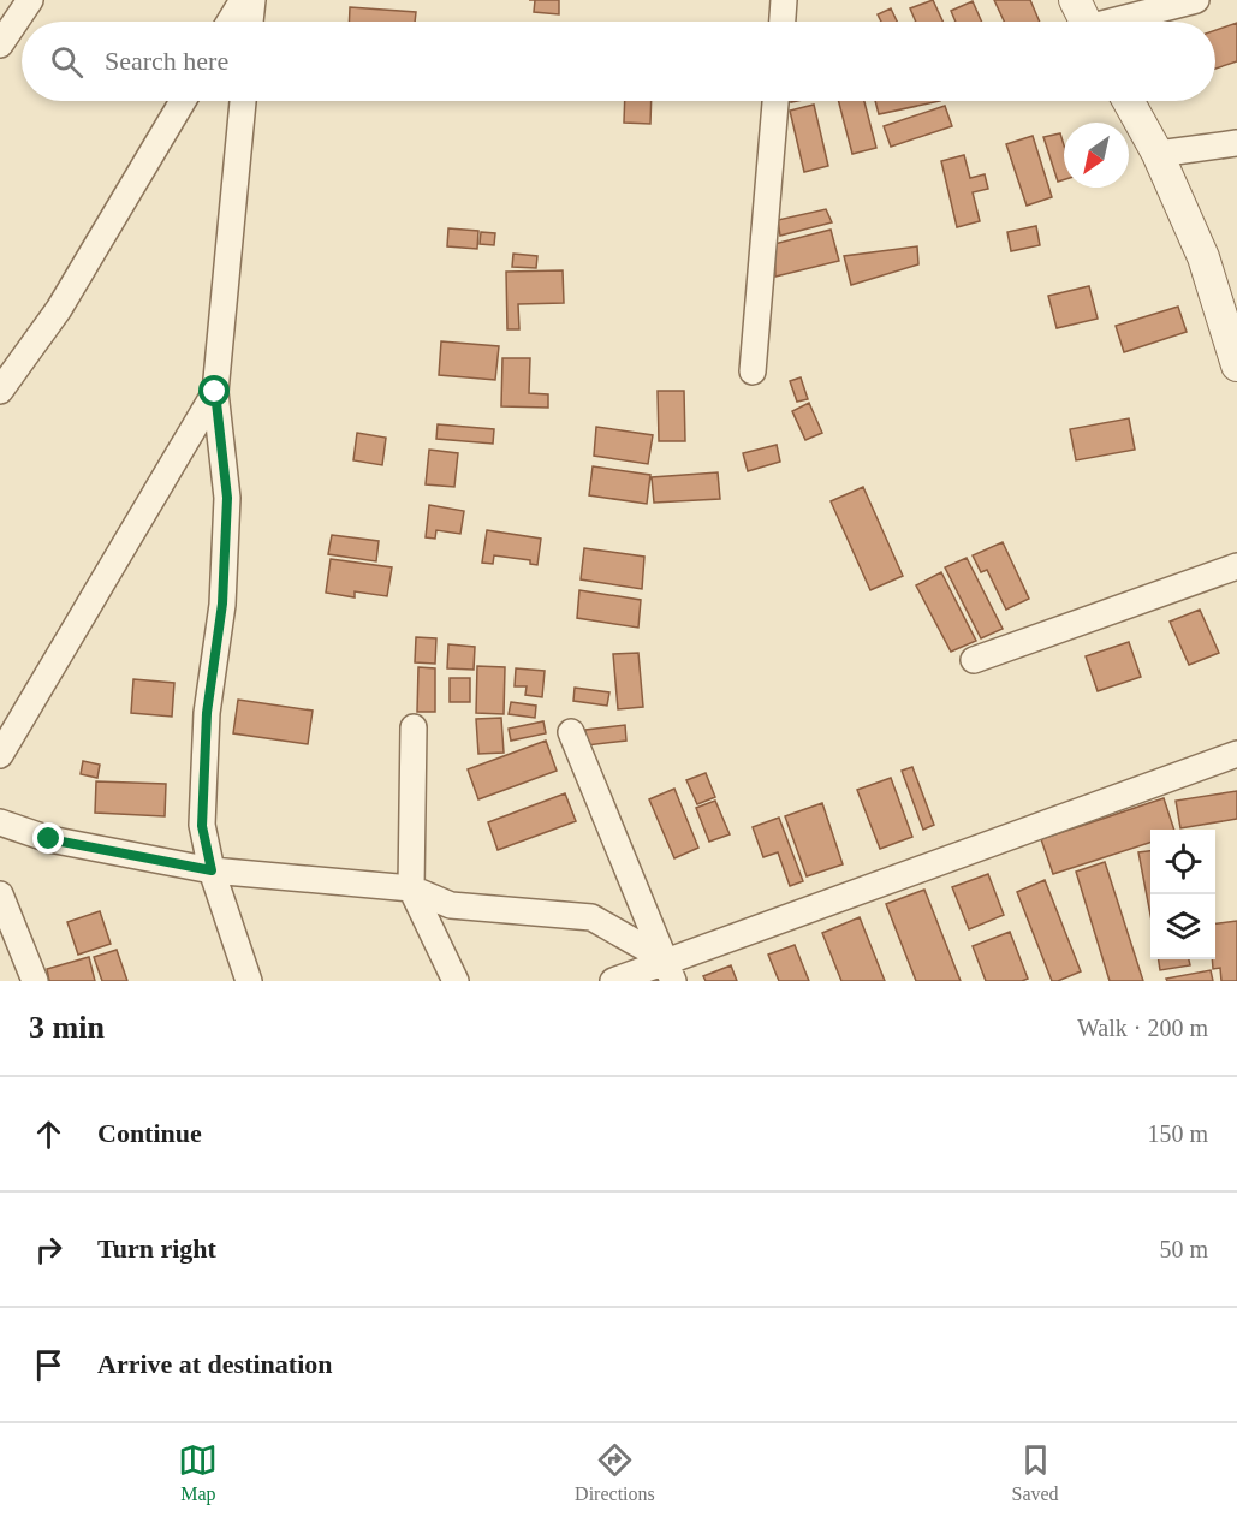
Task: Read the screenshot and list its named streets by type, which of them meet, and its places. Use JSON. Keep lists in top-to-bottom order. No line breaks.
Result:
{"north":"bottom left","page":{"search":"Search here","heading":["3 min","Walk · 200 m"],"list":[["Continue","150 m"],["Turn right","50 m"],"Arrive at destination"],"nav":["Map","Directions","Saved"]}}
